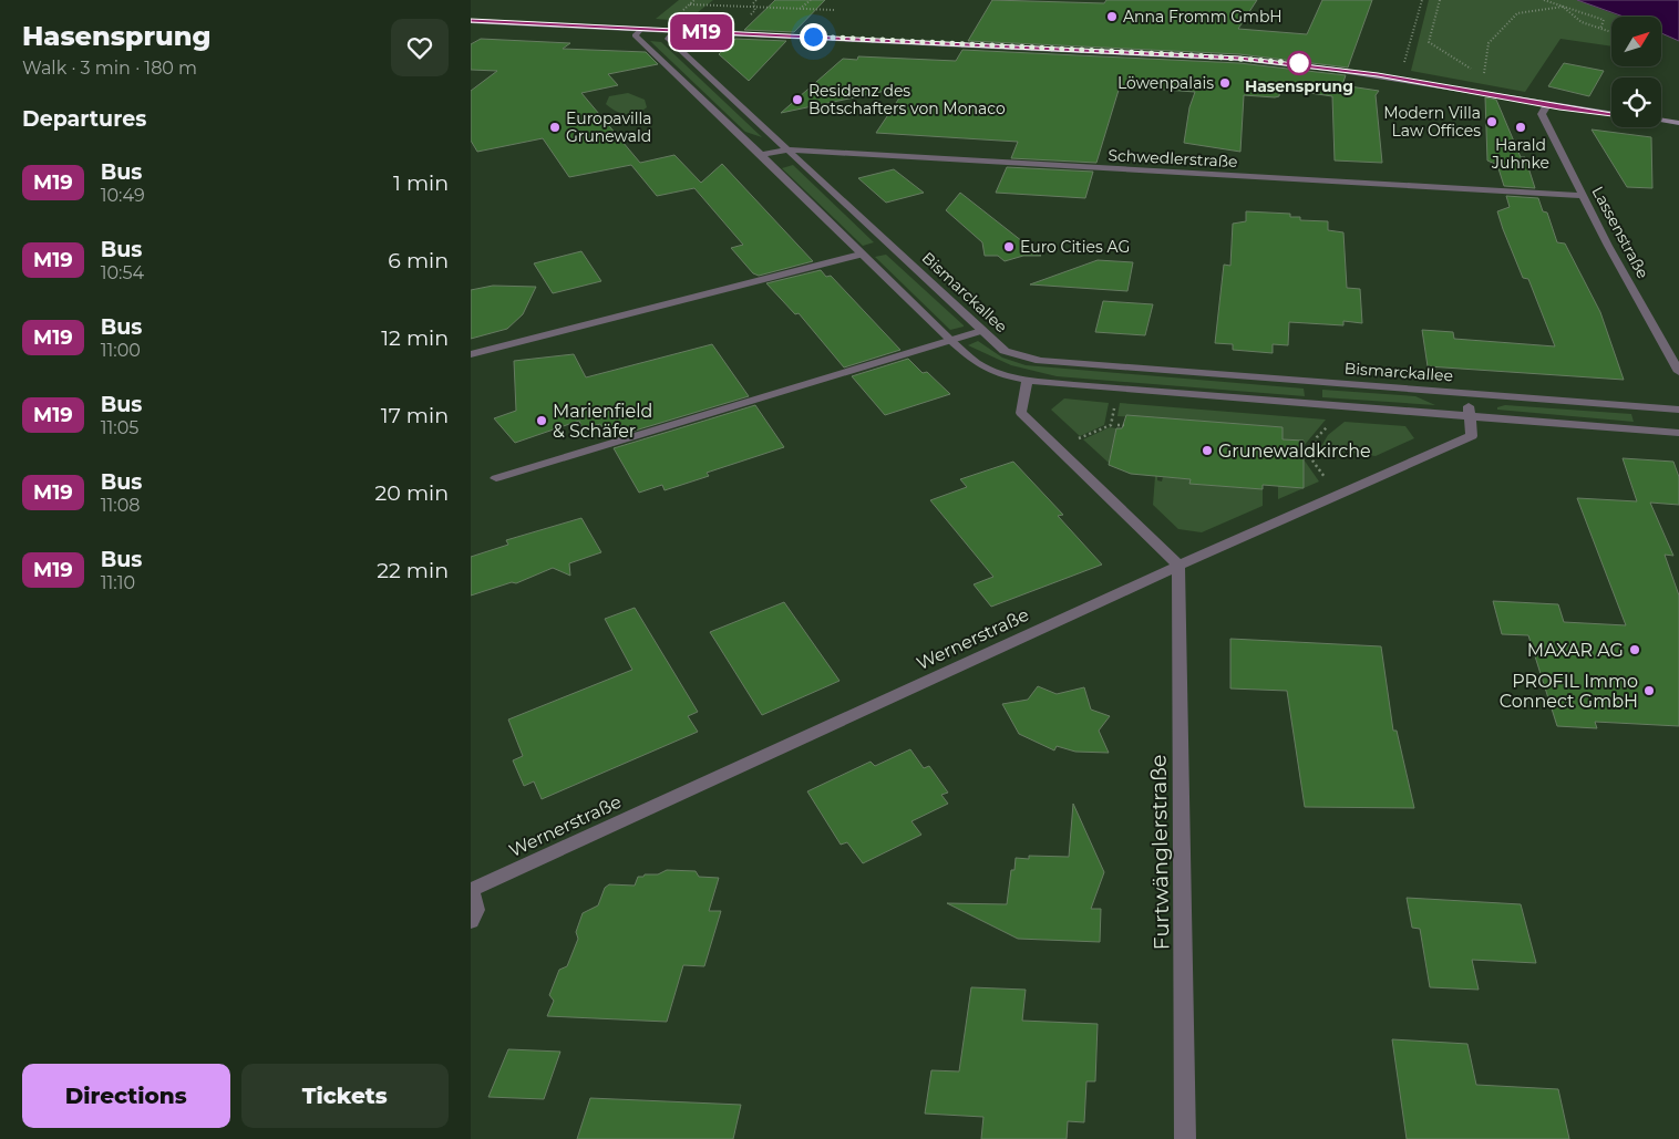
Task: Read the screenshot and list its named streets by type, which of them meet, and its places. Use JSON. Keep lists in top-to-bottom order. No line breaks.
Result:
{"streets":{"street":["Schwedlerstraße","Lassenstraße","Bismarckallee","Wernerstraße","Furtwänglerstraße"]},"crossings":[["Schwedlerstraße","Lassenstraße"],["Schwedlerstraße","Bismarckallee"],["Bismarckallee","Wernerstraße"],["Wernerstraße","Furtwänglerstraße"]],"places":["Anna Fromm GmbH","Hasensprung","Löwenpalais","Residenz des Botschafters von Monaco","Modern Villa Law Offices","Europavilla Grunewald","Harald Juhnke","Euro Cities AG","Marienfield & Schäfer","Grunewaldkirche","MAXAR AG","PROFIL Immo Connect GmbH"],"lines":["bus line M19"],"north":"top right","page":{"heading":[["Hasensprung","Walk · 3 min · 180 m"],"Departures"],"on_map":"M19","list":[{"mark":"M19","name":"Bus","note":"10:49","value":"1 min"},{"mark":"M19","name":"Bus","note":"10:54","value":"6 min"},{"mark":"M19","name":"Bus","note":"11:00","value":"12 min"},{"mark":"M19","name":"Bus","note":"11:05","value":"17 min"},{"mark":"M19","name":"Bus","note":"11:08","value":"20 min"},{"mark":"M19","name":"Bus","note":"11:10","value":"22 min"}],"buttons":["Directions","Tickets"]}}
